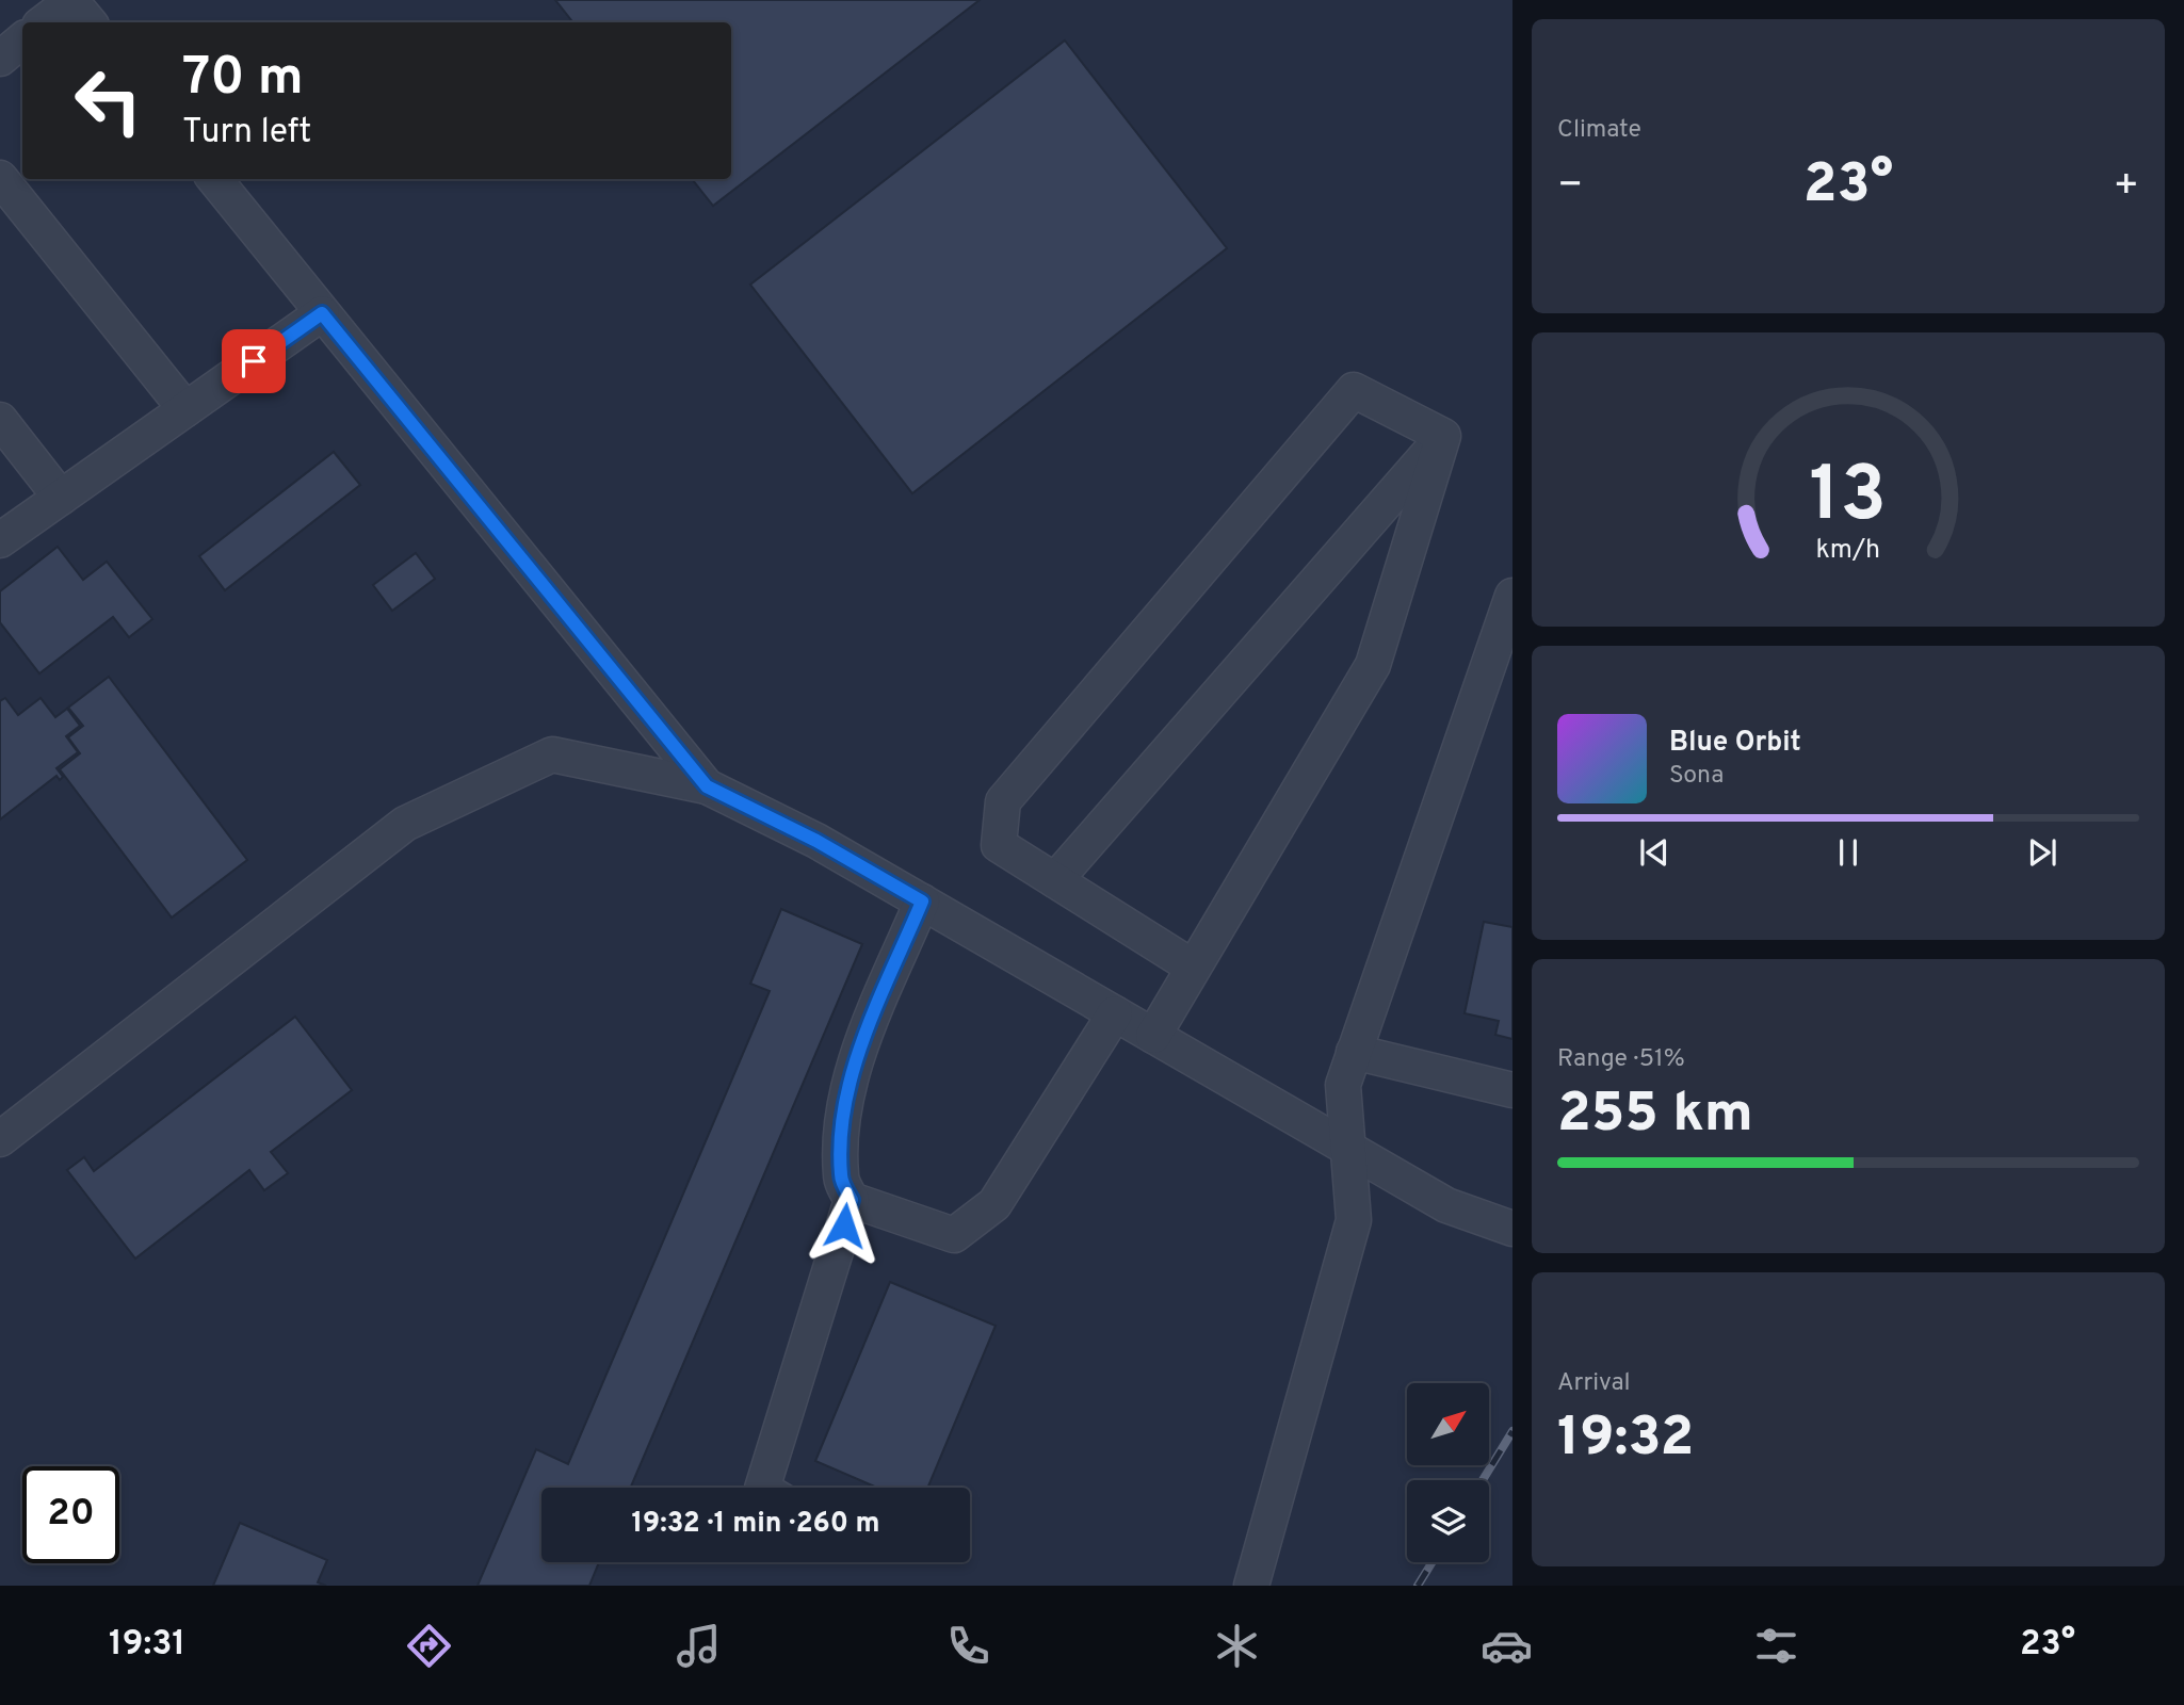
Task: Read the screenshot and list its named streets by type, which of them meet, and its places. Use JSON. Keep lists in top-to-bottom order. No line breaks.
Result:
{"north":"top right","page":{"tile":["Climate",["Range · 51%","255 km"],["Arrival","19:32"]],"turn":["70 m","Turn left"],"heat":["−","23°","+"],"song":["Blue Orbit","Sona"],"limit":"20","trip":"19:32 · 1 min · 260 m","tabs":["19:31","23°"],"gauge":["13","km/h"]}}
